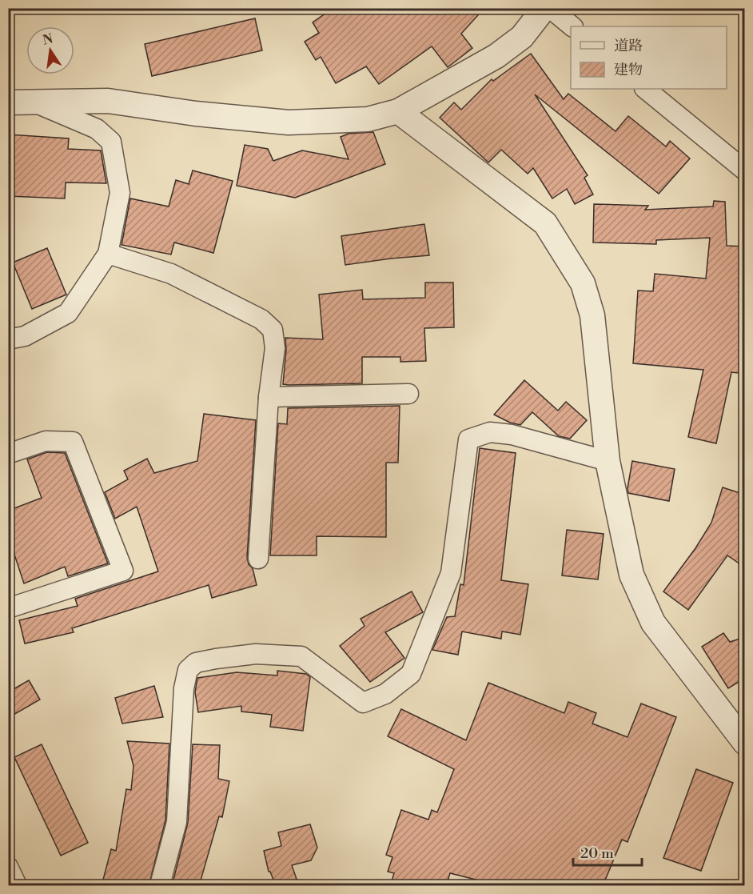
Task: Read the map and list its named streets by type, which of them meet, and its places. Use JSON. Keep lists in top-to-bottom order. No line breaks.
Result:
{"legend":["道路","建物"],"scale_bar":"20 m","north":"top"}
